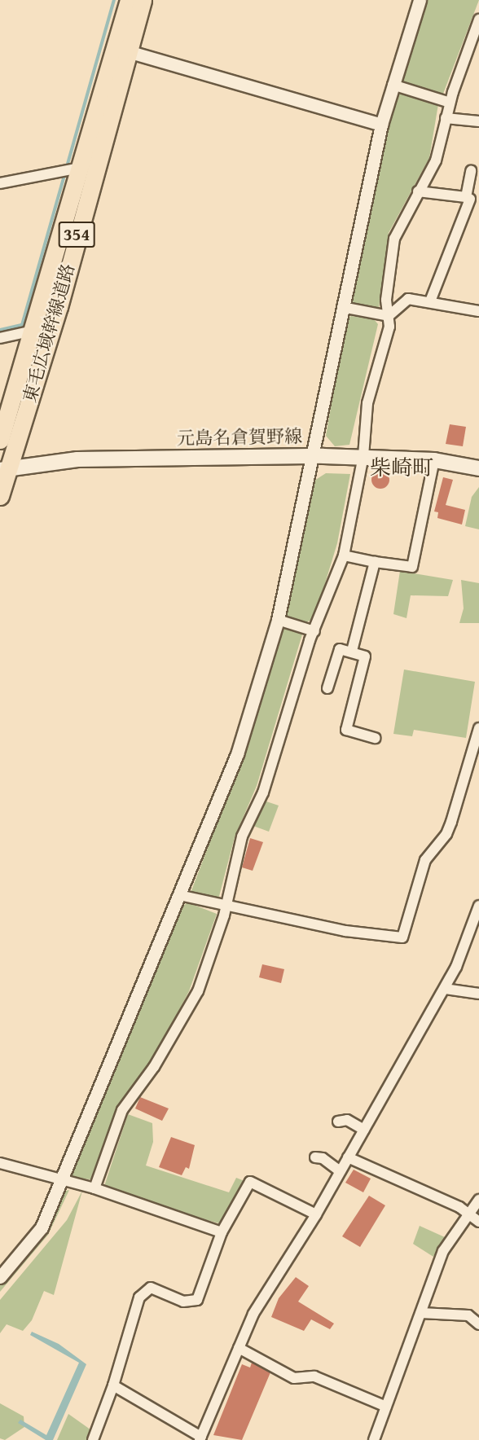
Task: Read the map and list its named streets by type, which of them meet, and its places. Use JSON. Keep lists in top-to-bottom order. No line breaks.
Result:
{"streets":{"highway":["354","東毛広域幹線道路"],"main road":["元島名倉賀野線"]},"crossings":[["東毛広域幹線道路","元島名倉賀野線"]],"districts":["柴崎町"]}
